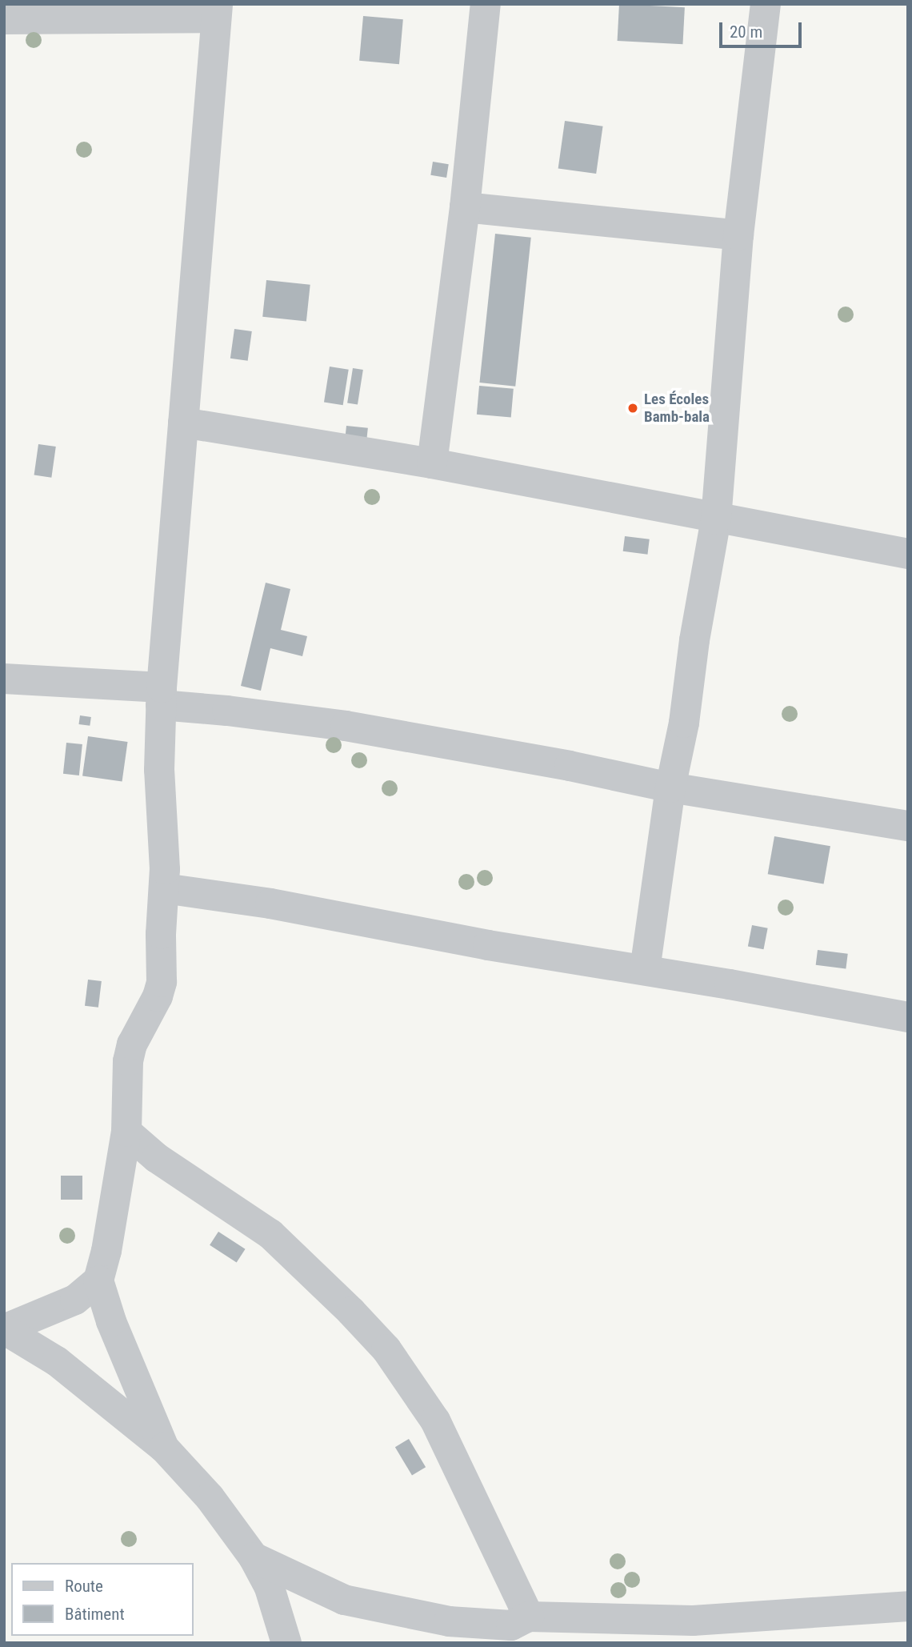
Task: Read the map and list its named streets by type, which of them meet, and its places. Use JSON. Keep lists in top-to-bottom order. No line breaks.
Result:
{"places":["Les Écoles Bamb-bala"],"legend":["Route","Bâtiment"],"scale_bar":"20 m"}
